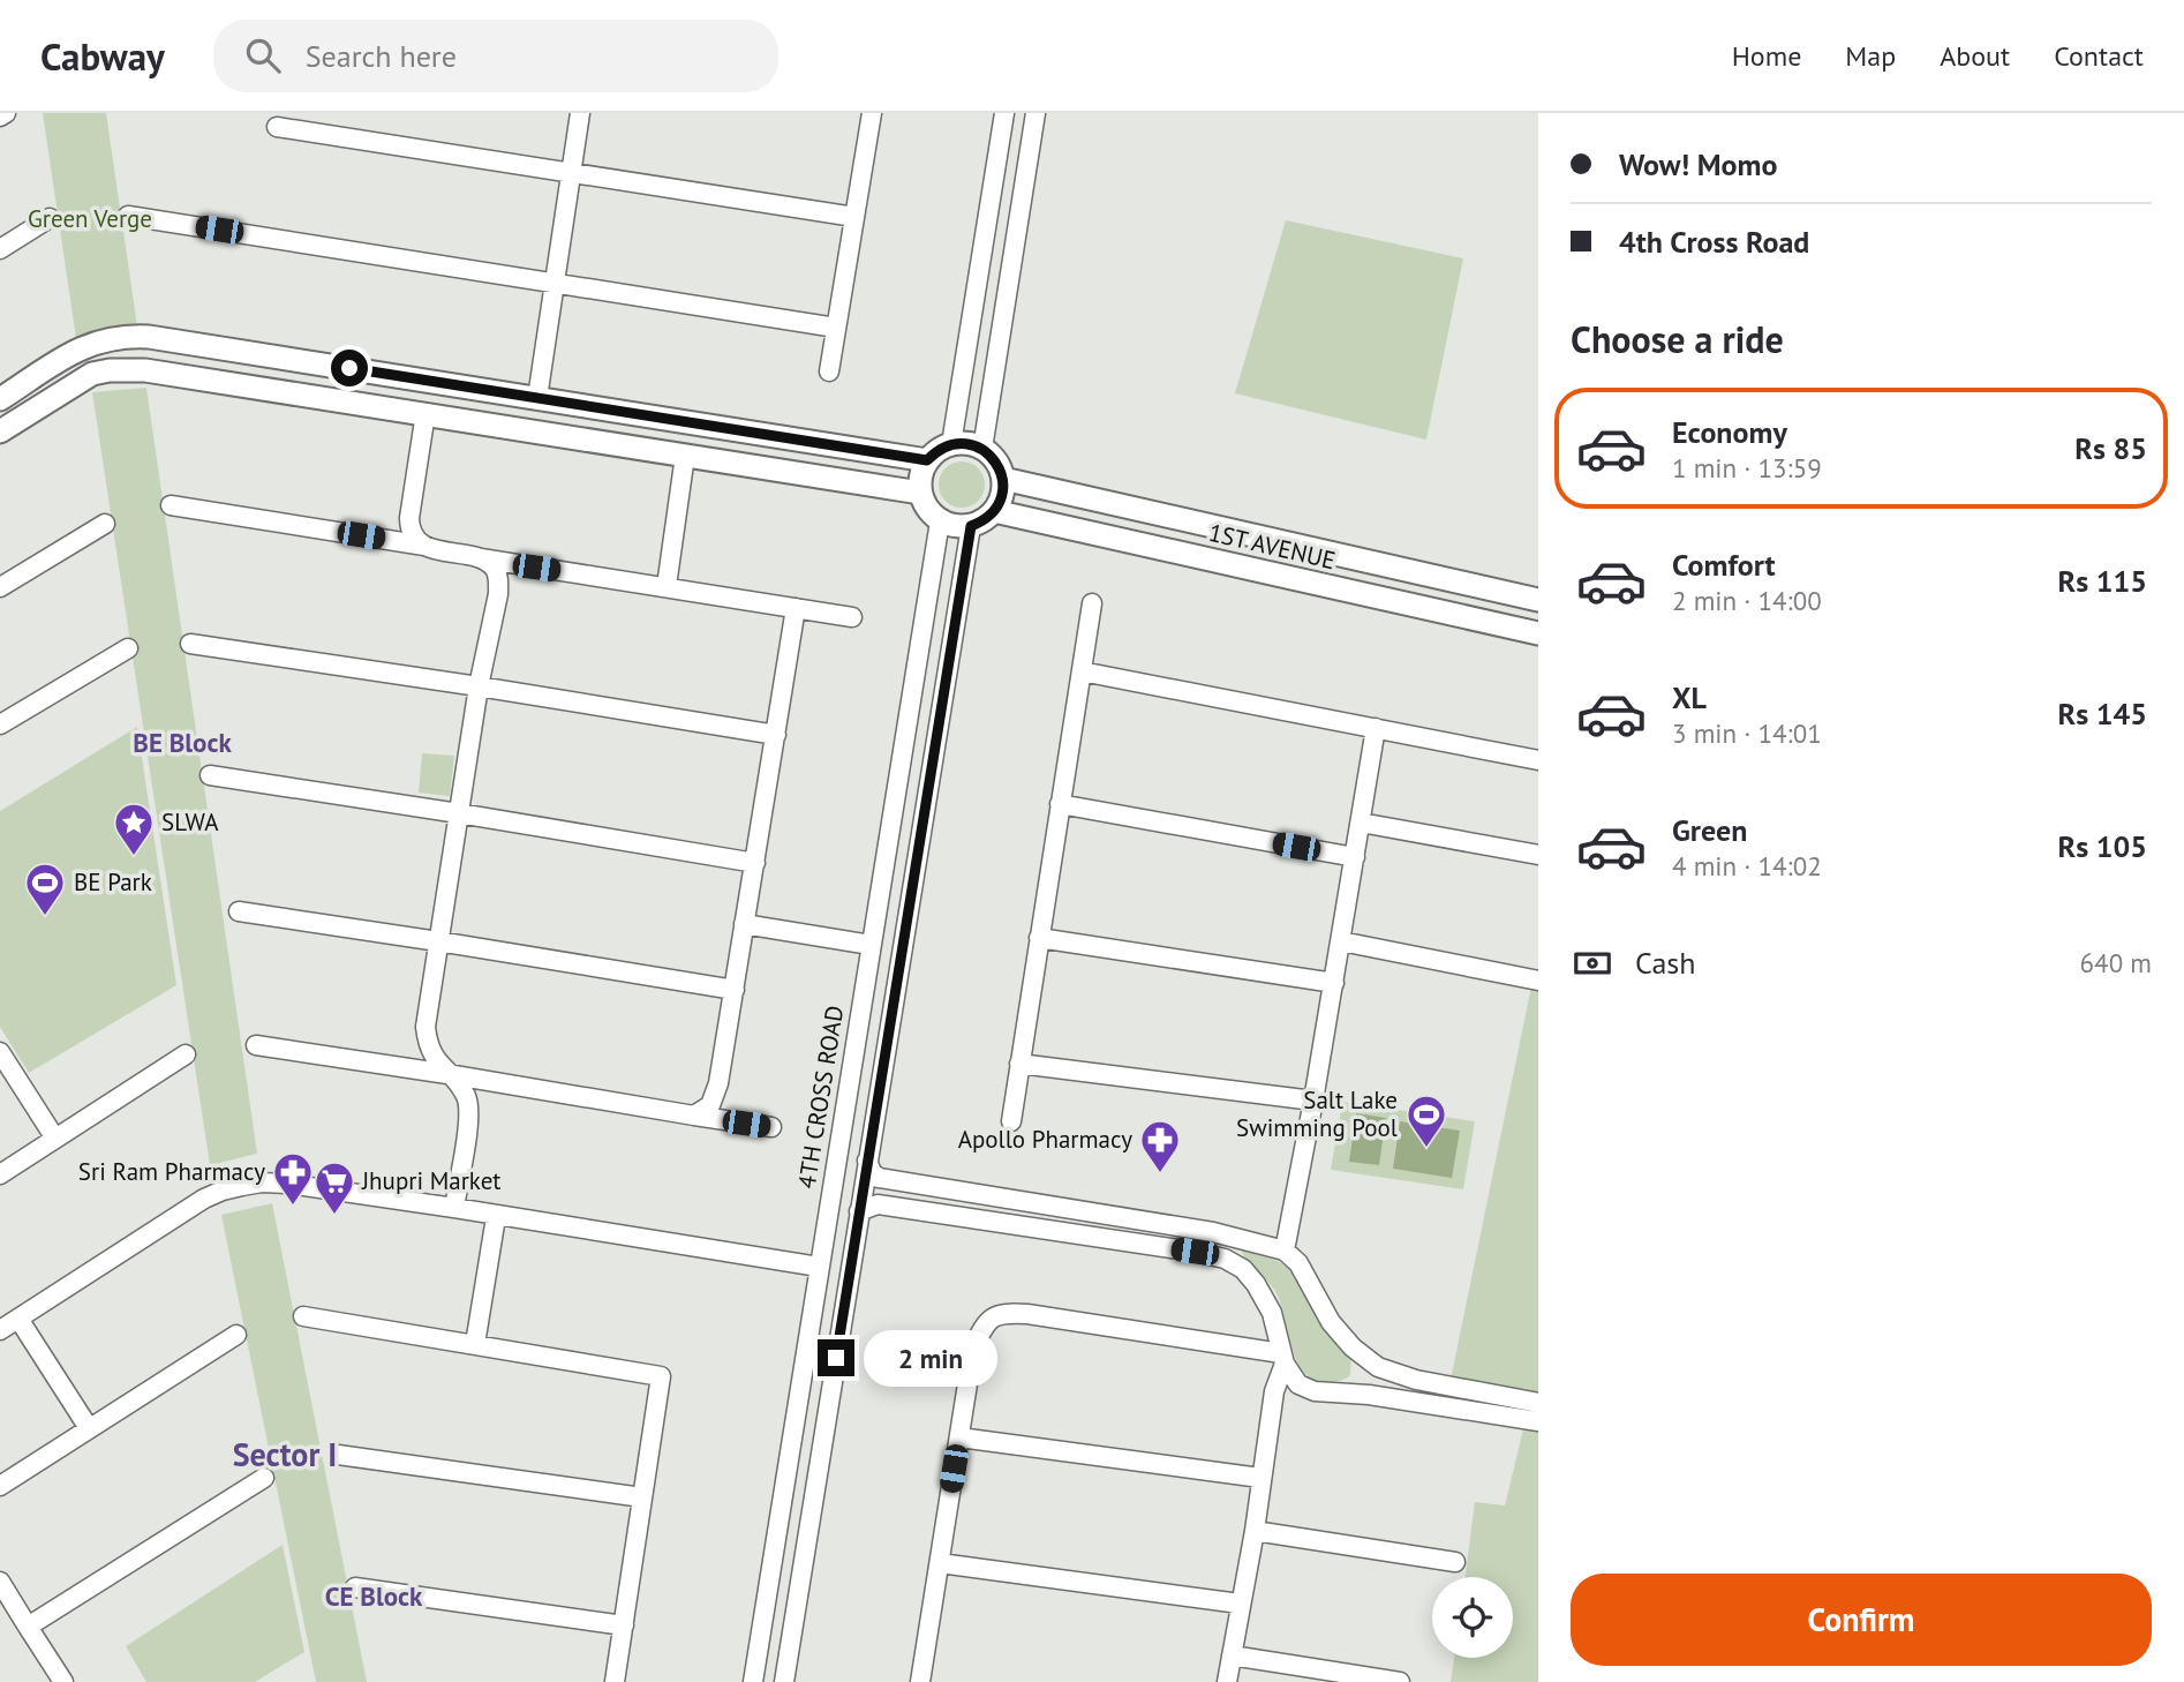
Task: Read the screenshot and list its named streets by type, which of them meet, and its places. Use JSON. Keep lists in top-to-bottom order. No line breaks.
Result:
{"streets":{"main road":["1ST AVENUE"],"street":["4TH CROSS ROAD"]},"crossings":[["1ST AVENUE","4TH CROSS ROAD"]],"districts":["BE Block","Sector I","CE Block"],"parks":["Green Verge"],"places":{"place":["SLWA"],"sports":["BE Park","Salt Lake Swimming Pool"],"pharmacy":["Apollo Pharmacy","Sri Ram Pharmacy"],"supermarket":["Jhupri Market"]},"page":{"header":"Cabway","search":"Search here","nav":["Home","Map","About","Contact"],"banner":["Wow! Momo","4th Cross Road"],"heading":"Choose a ride","list":[{"name":"Economy","note":"1 min · 13:59","value":"Rs 85"},{"name":"Comfort","note":"2 min · 14:00","value":"Rs 115"},{"name":"XL","note":"3 min · 14:01","value":"Rs 145"},{"name":"Green","note":"4 min · 14:02","value":"Rs 105"}],"pay":["Cash","640 m"],"bubble":"2 min","buttons":"Confirm"}}
